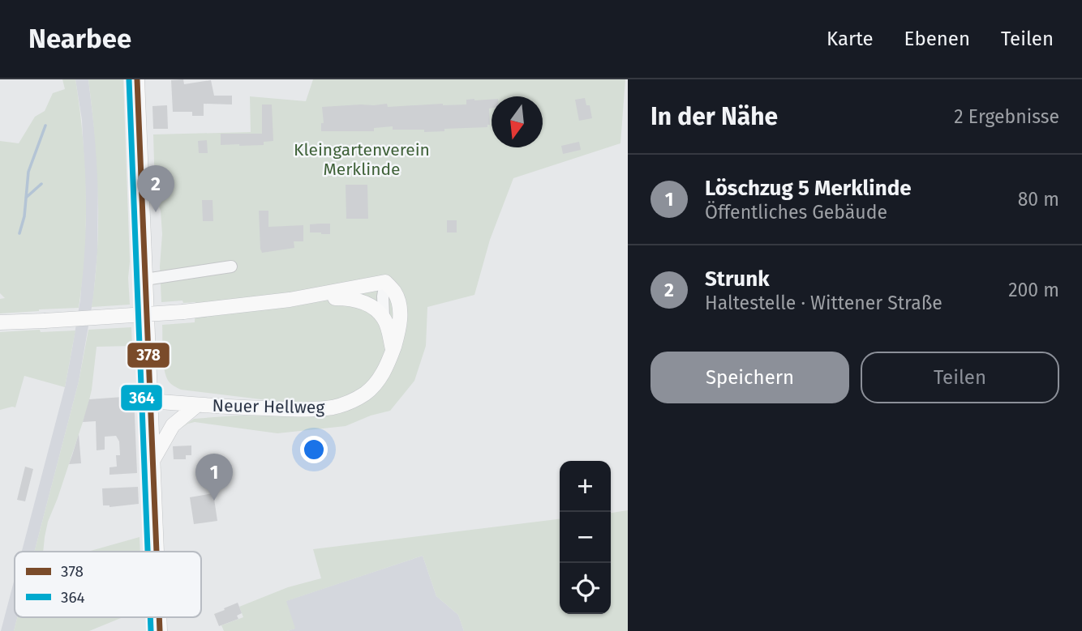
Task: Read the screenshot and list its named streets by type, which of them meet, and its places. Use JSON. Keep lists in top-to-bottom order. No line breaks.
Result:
{"streets":{"main road":["Neuer Hellweg"]},"parks":["Kleingartenverein Merklinde"],"lines":["transit line 378","transit line 364"],"legend":["378","364"],"north":"bottom","page":{"header":"Nearbee","nav":["Karte","Ebenen","Teilen"],"heading":["In der Nähe","2 Ergebnisse"],"list":[{"mark":"1","name":"Löschzug 5 Merklinde","note":"Öffentliches Gebäude","value":"80 m"},{"mark":"2","name":"Strunk","note":"Haltestelle · Wittener Straße","value":"200 m"}],"pins":["2","1"],"buttons":["Speichern","Teilen"],"map_buttons":["+","−"]}}
